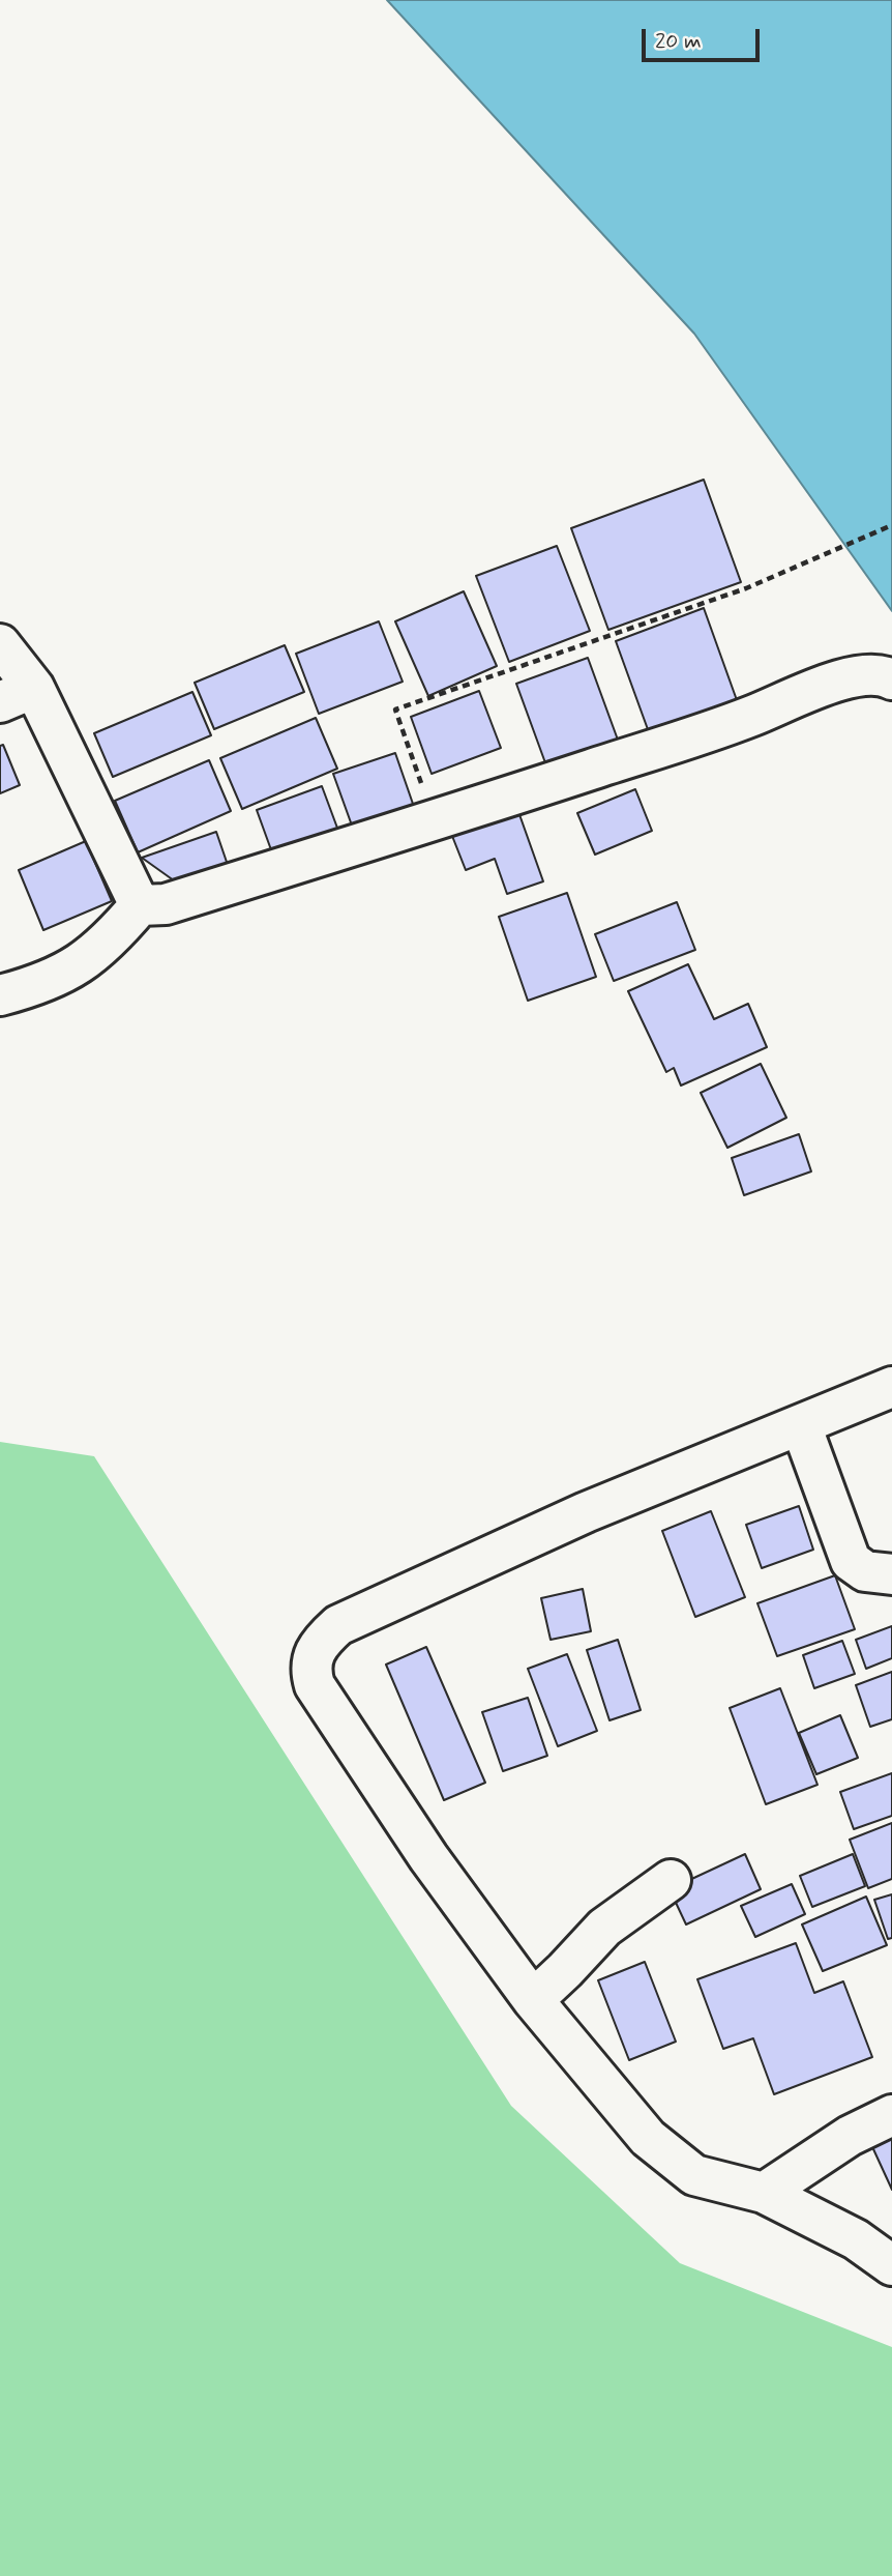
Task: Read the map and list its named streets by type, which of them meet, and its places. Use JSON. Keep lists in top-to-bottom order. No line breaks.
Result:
{"scale_bar":"20 m"}
